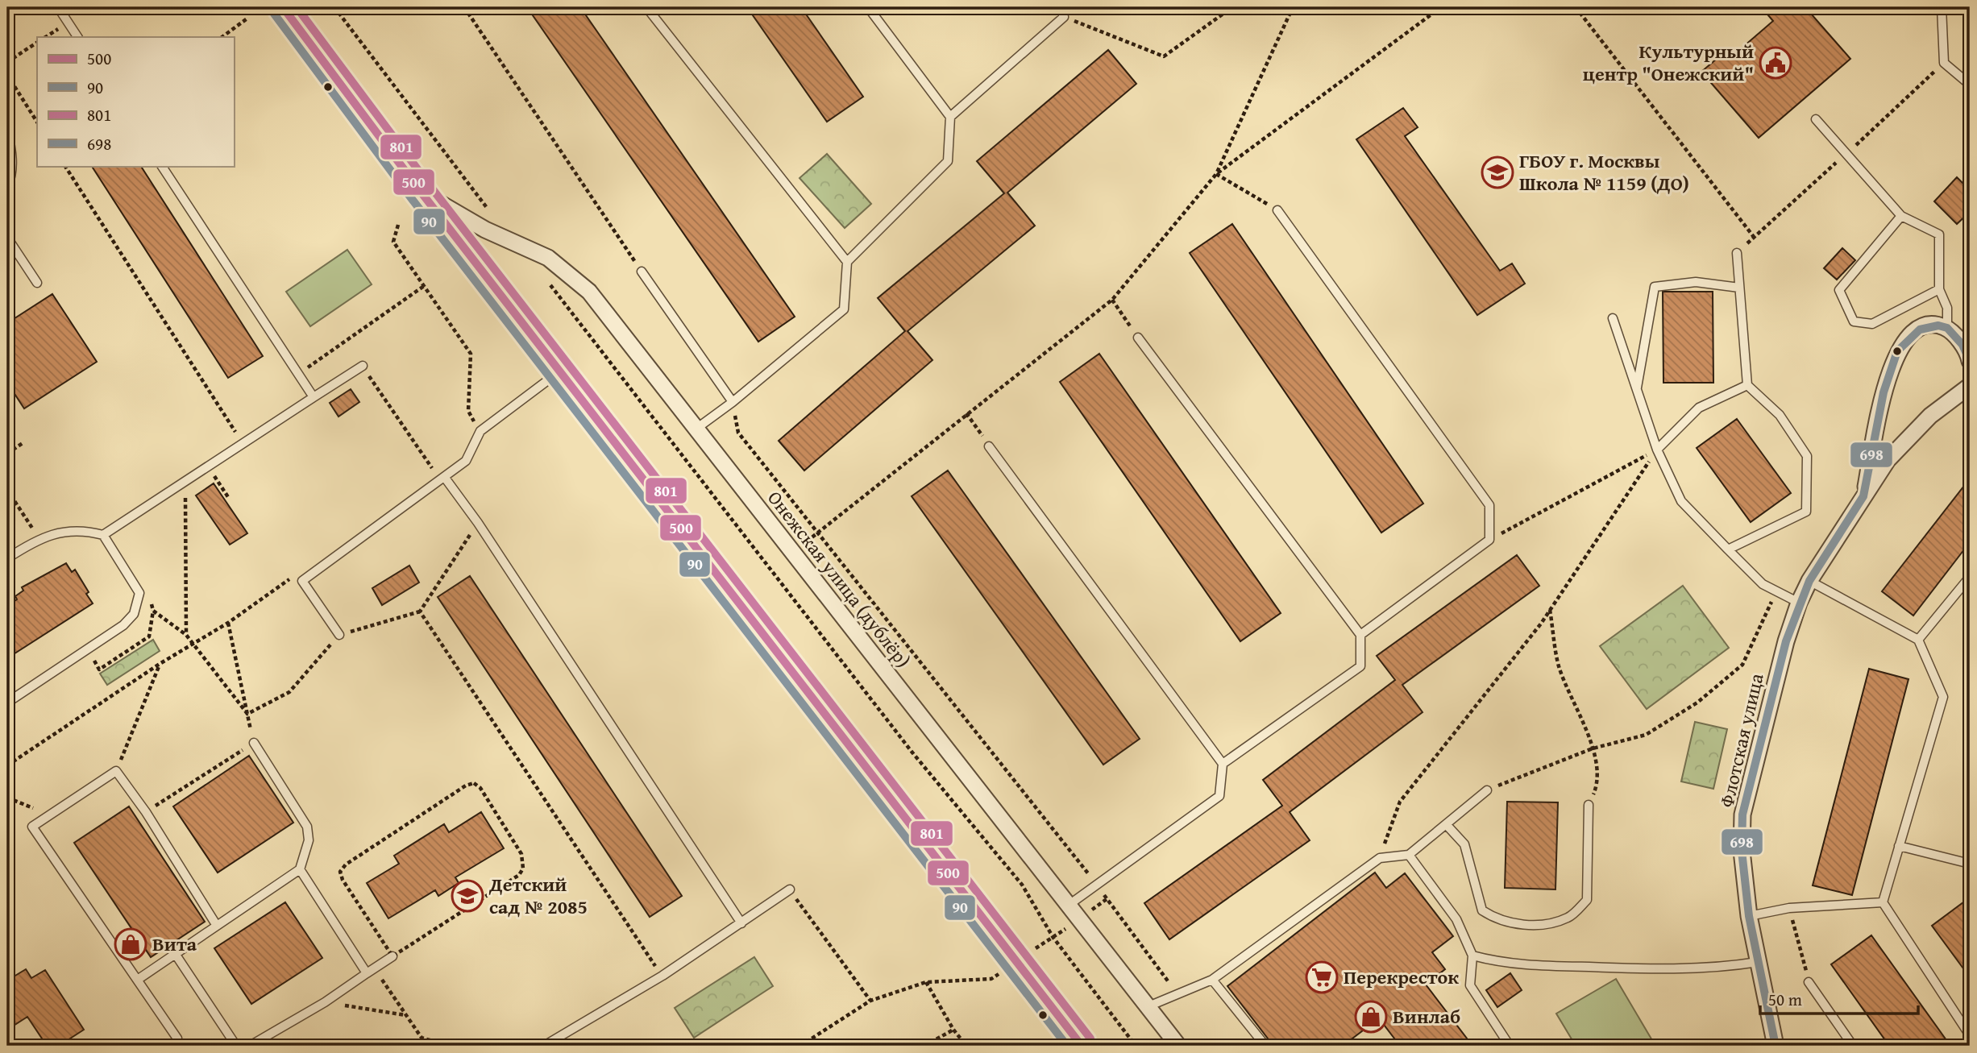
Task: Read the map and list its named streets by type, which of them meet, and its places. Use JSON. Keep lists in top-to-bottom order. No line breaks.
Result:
{"streets":{"street":["Онежская улица (дублёр)","Флотская улица"]},"places":{"public building":["Культурный центр \"Онежский\""],"school or university":["ГБОУ г. Москвы Школа № 1159 (ДО)","Детский сад № 2085"],"shop":["Вита","Винлаб"],"supermarket":["Перекресток"]},"lines":["transit line 500","transit line 801","transit line 90","transit line 698"],"legend":["500","90","801","698"],"scale_bar":"50 m"}
